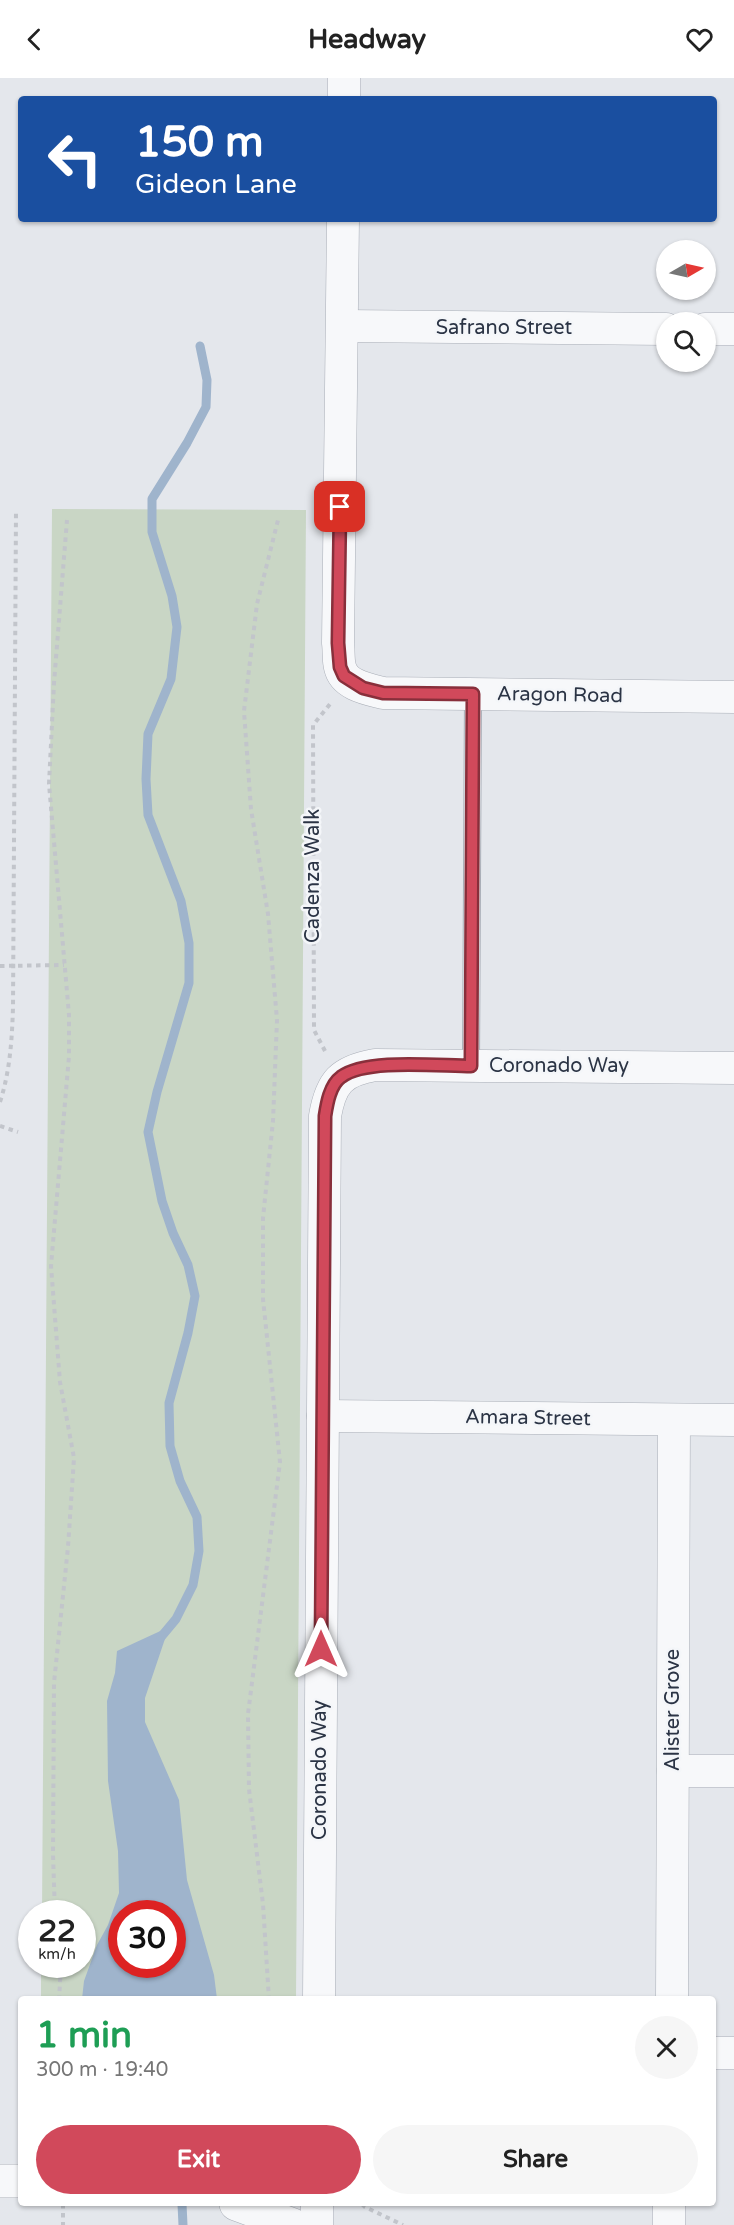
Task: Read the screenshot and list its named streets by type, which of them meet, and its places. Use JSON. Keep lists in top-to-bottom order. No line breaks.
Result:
{"streets":{"street":["Safrano Street","Aragon Road","Coronado Way","Amara Street","Alister Grove"],"path":["Cadenza Walk"]},"crossings":[["Aragon Road","Cadenza Walk"],["Cadenza Walk","Coronado Way"],["Coronado Way","Amara Street"],["Amara Street","Alister Grove"]],"north":"right","page":{"header":"Headway","turn":["150 m","Gideon Lane"],"speed":"22 km/h","limit":"30","heading":["1 min","300 m · 19:40"],"buttons":["Exit","Share"]}}
